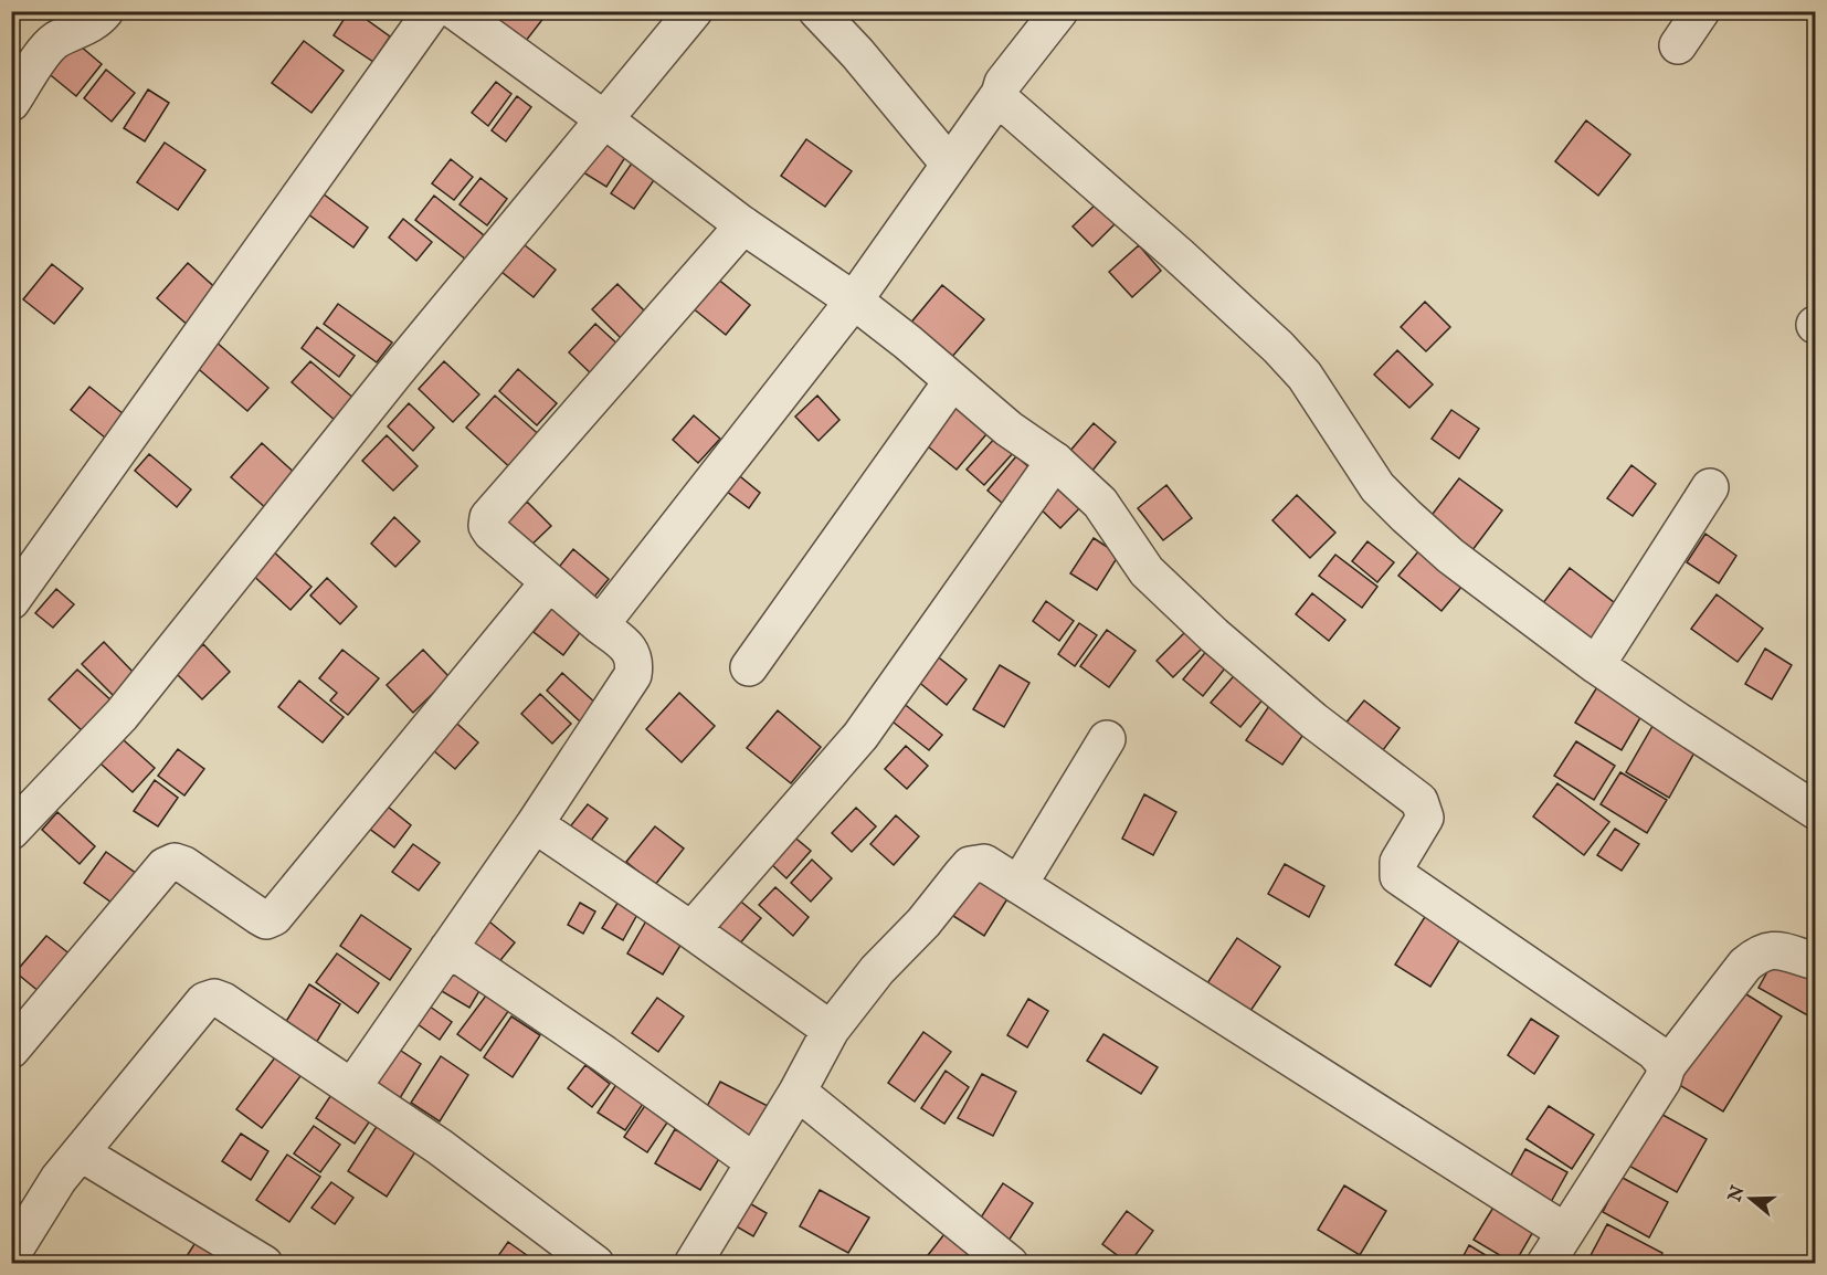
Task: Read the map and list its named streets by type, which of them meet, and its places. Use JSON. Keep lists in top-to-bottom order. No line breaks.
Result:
{"north":"left"}
